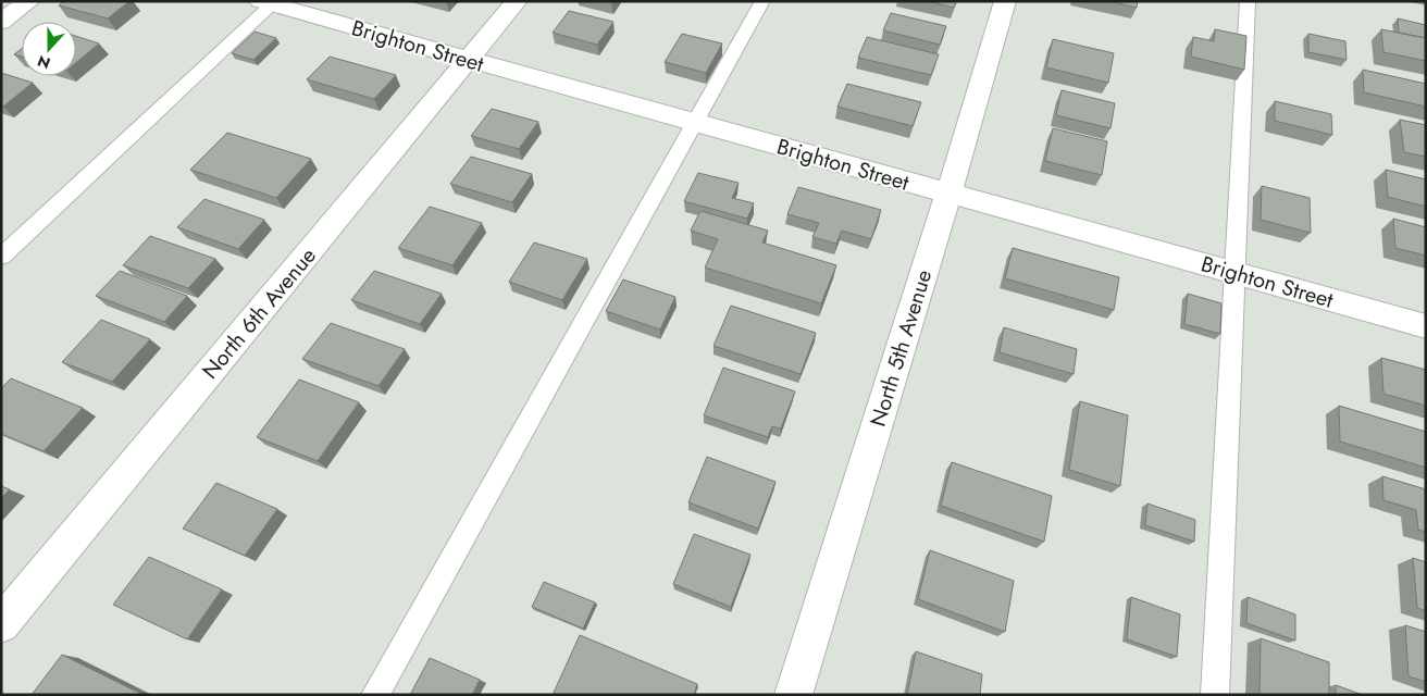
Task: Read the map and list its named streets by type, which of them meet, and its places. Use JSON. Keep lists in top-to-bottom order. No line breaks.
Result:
{"streets":{"street":["Brighton Street","North 6th Avenue","North 5th Avenue"]},"crossings":[["Brighton Street","North 6th Avenue"],["Brighton Street","North 5th Avenue"]],"north":"bottom"}
